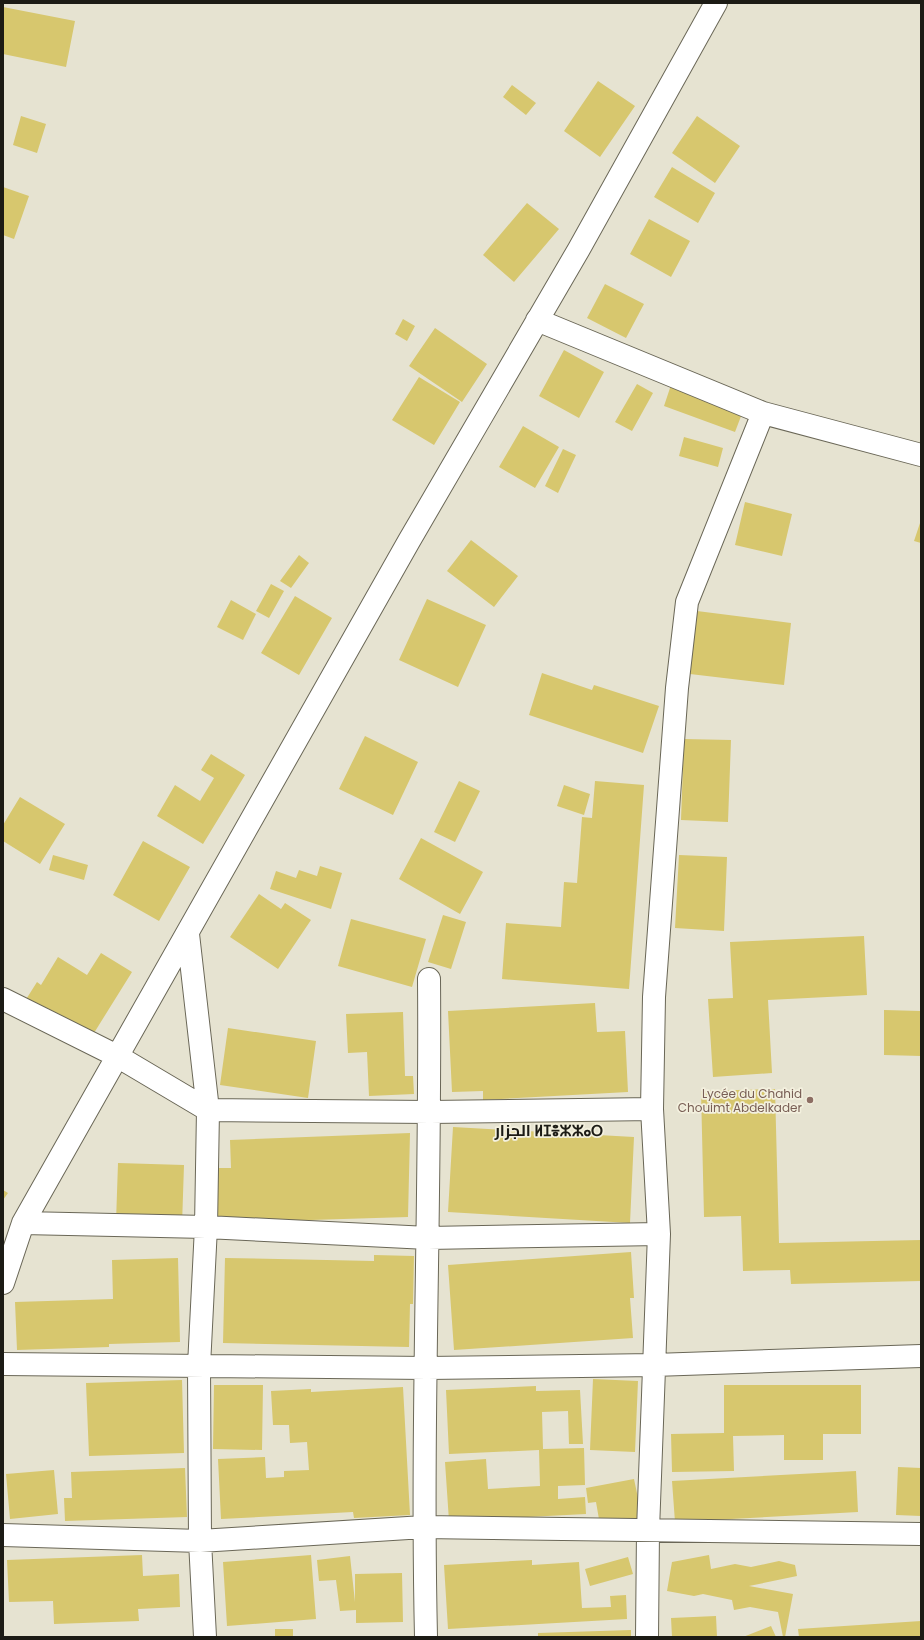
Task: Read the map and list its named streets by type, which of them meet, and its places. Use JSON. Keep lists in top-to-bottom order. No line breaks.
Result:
{"districts":["الجزار ⵍⵊⴻⵣⵣⴰⵔ"],"places":["Lycée du Chahid Chouimt Abdelkader"]}
